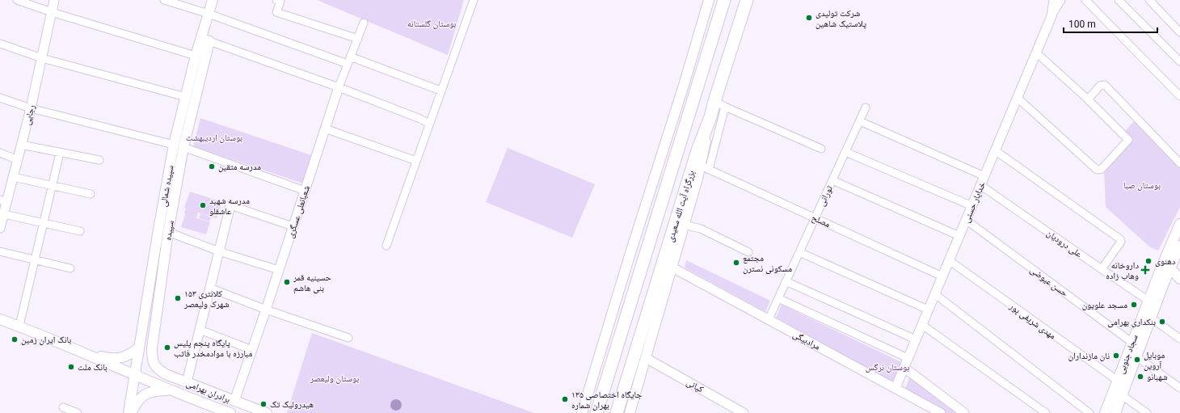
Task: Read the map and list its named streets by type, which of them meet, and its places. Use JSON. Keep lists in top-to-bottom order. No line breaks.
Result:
{"streets":{"highway":["بزرگراه آیت الله سعیدی"],"main road":["سپیده شمالی","سپیده","سجاد جنوبی","برادران بهرامی"],"street":["رجایی","تورانی","خدایار حسنی","شعبانعلی عسگری","مصلح","علی درودیان","حسن عیوضی","مهدی شریفی پور","مرادبیگی","کیانی"]},"crossings":[["سپیده شمالی","سپیده"],["سپیده شمالی","برادران بهرامی"],["تورانی","مصلح"],["تورانی","مرادبیگی"],["خدایار حسنی","مصلح"],["خدایار حسنی","علی درودیان"],["خدایار حسنی","حسن عیوضی"],["خدایار حسنی","مهدی شریفی پور"],["خدایار حسنی","مرادبیگی"],["شعبانعلی عسگری","برادران بهرامی"],["سپیده","برادران بهرامی"],["علی درودیان","سجاد جنوبی"],["حسن عیوضی","سجاد جنوبی"],["مهدی شریفی پور","سجاد جنوبی"]],"parks":["بوستان گلستانه","بوستان اردیبهشت","بوستان صبا","بوستان نرگس","بوستان ولیعصر"],"places":{"other":["شرکت تولیدی پلاستیک شاهین","مدرسه متقین","مدرسه شهید عاشقلو","دهنوی","مجتمع مسکونی نسترن","حسینیه قمر بنی هاشم","کلانتری ۱۵۳ شهرک ولیعصر","مسجد علویون","بنکداری بهرامی","بانک ایران زمین","پایگاه پنجم پلیس مبارزه با موادمخدر فاتب","نان مازنداران","موبایل آروین","بانک ملت","شهبانو","۱۳۵ جایگاه اختصاصی بهران شماره","هیدرولیک تک"],"health":["داروخانه وهاب زاده"]},"scale_bar":"100 m"}
